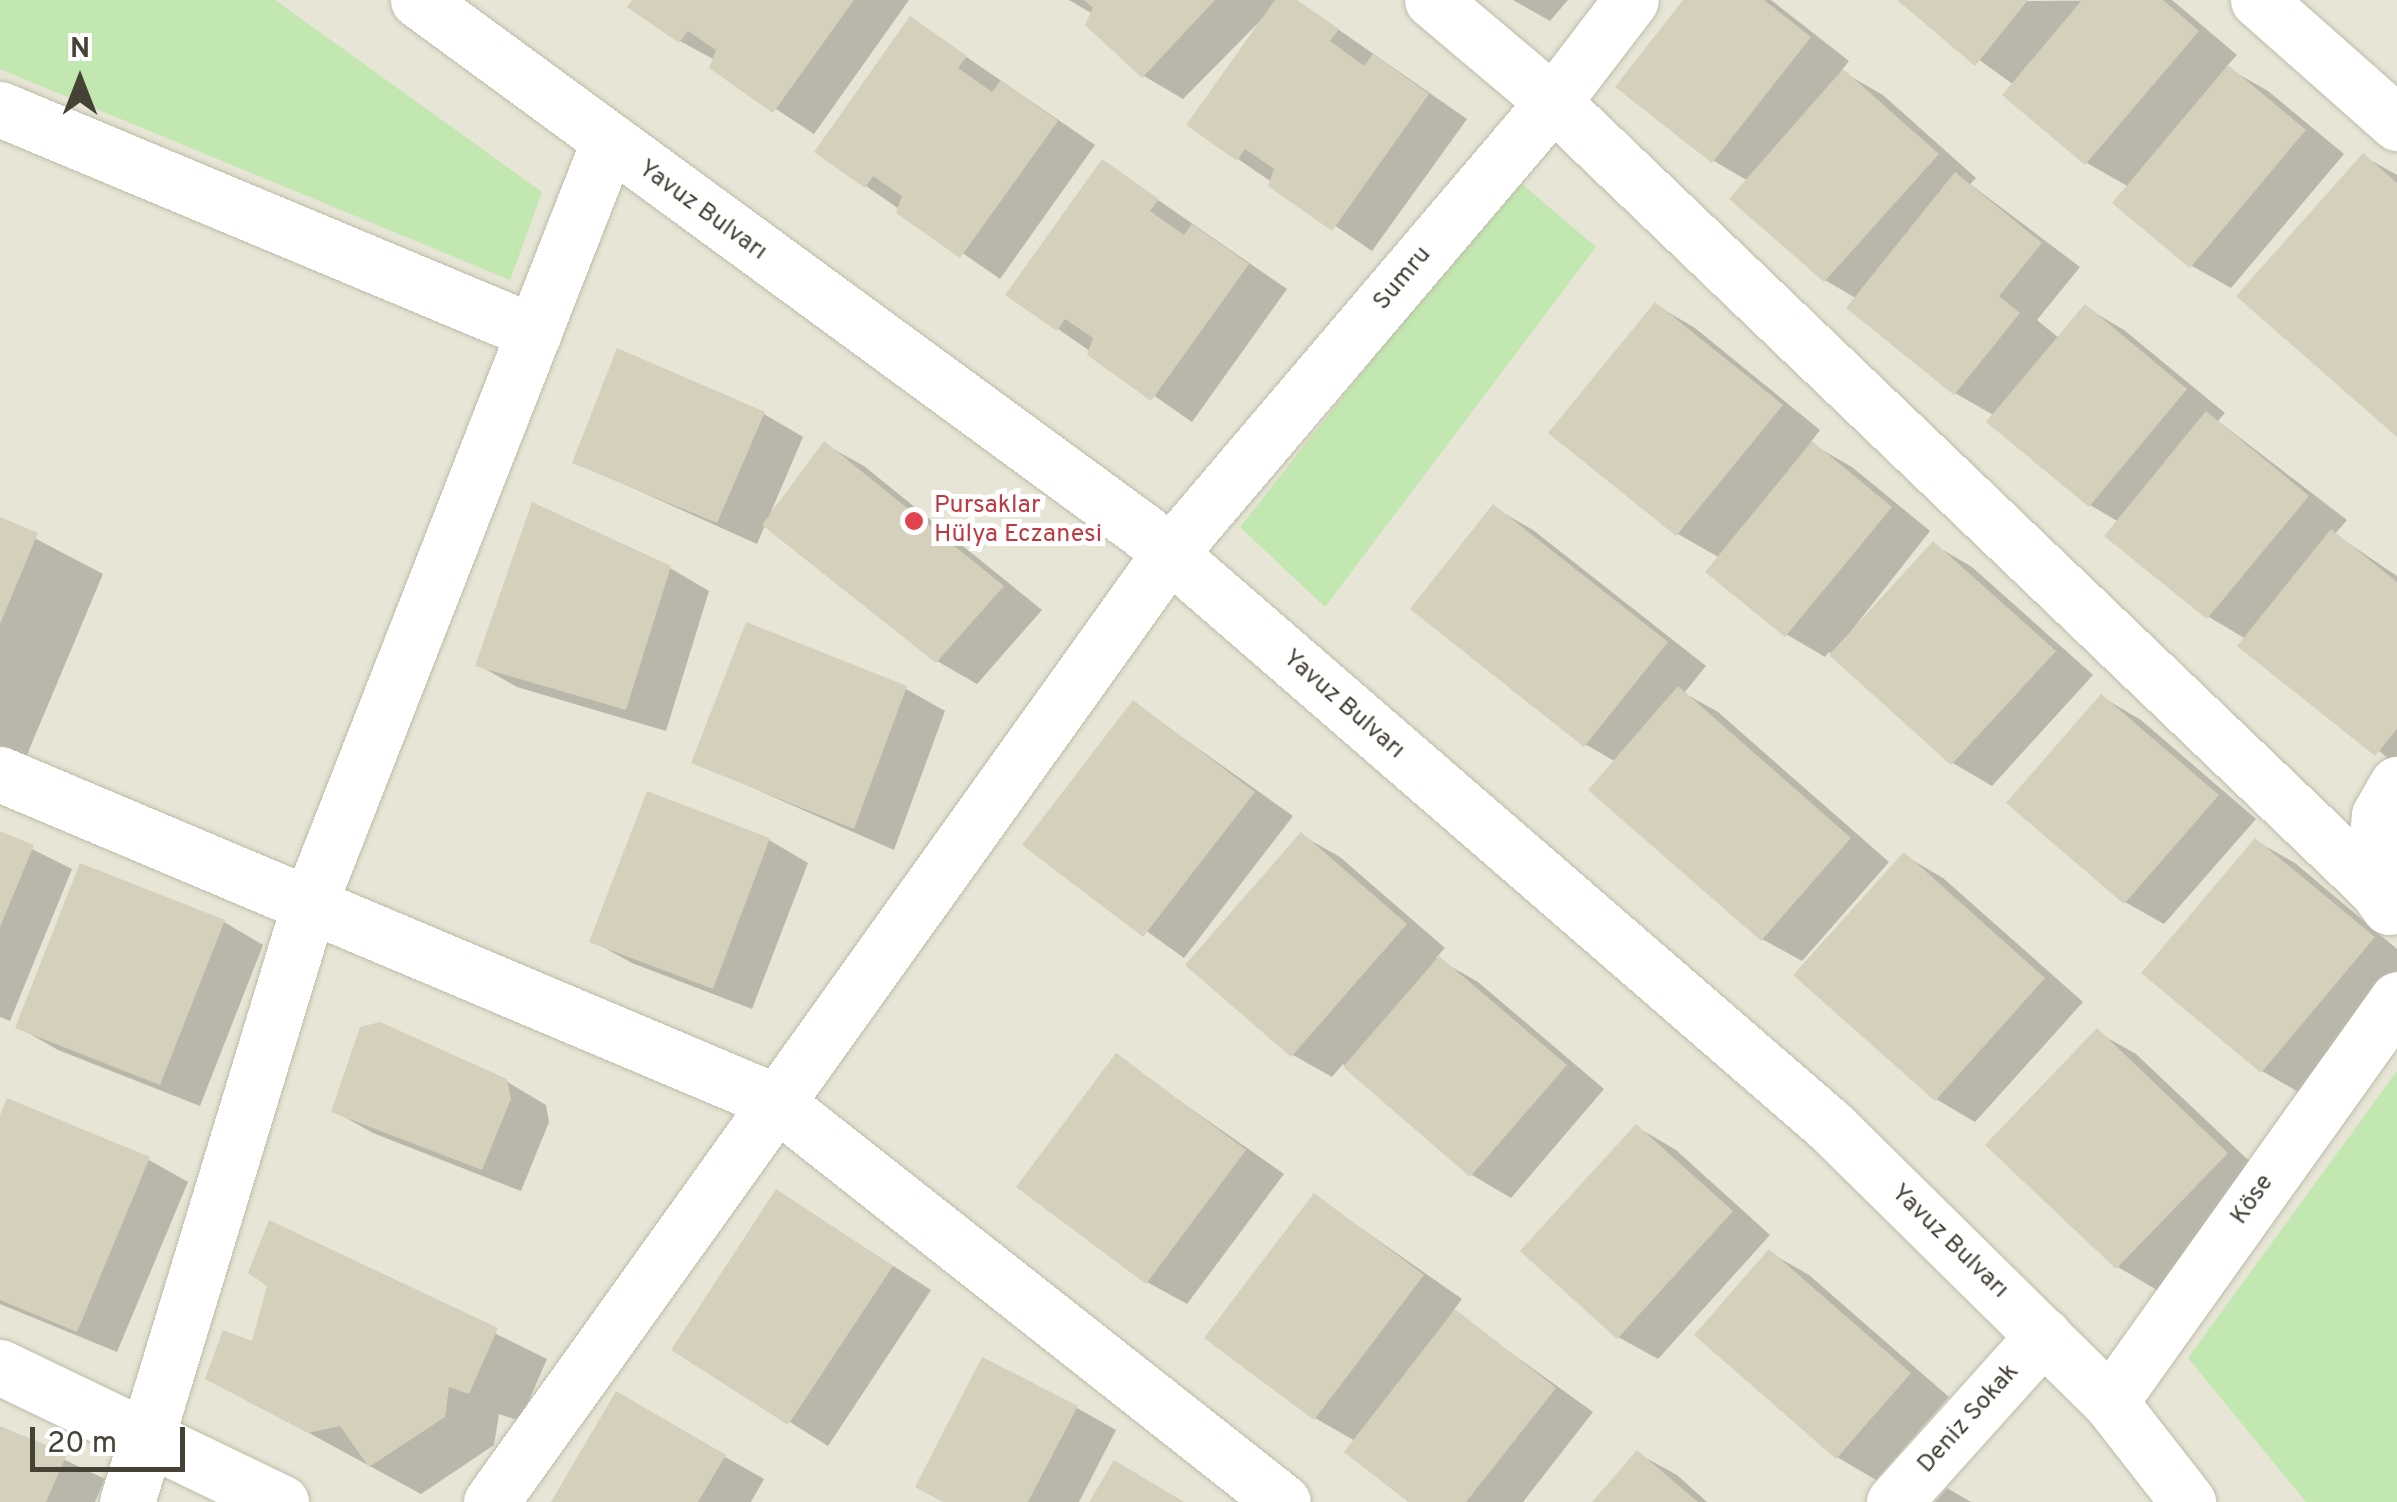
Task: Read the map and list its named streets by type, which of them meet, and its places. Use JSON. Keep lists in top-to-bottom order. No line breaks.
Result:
{"streets":{"street":["Yavuz Bulvarı","Sumru","Köse","Deniz Sokak"]},"crossings":[["Yavuz Bulvarı","Sumru"],["Yavuz Bulvarı","Köse"],["Yavuz Bulvarı","Deniz Sokak"]],"places":["Pursaklar Hülya Eczanesi"],"scale_bar":"20 m","north":"top"}
